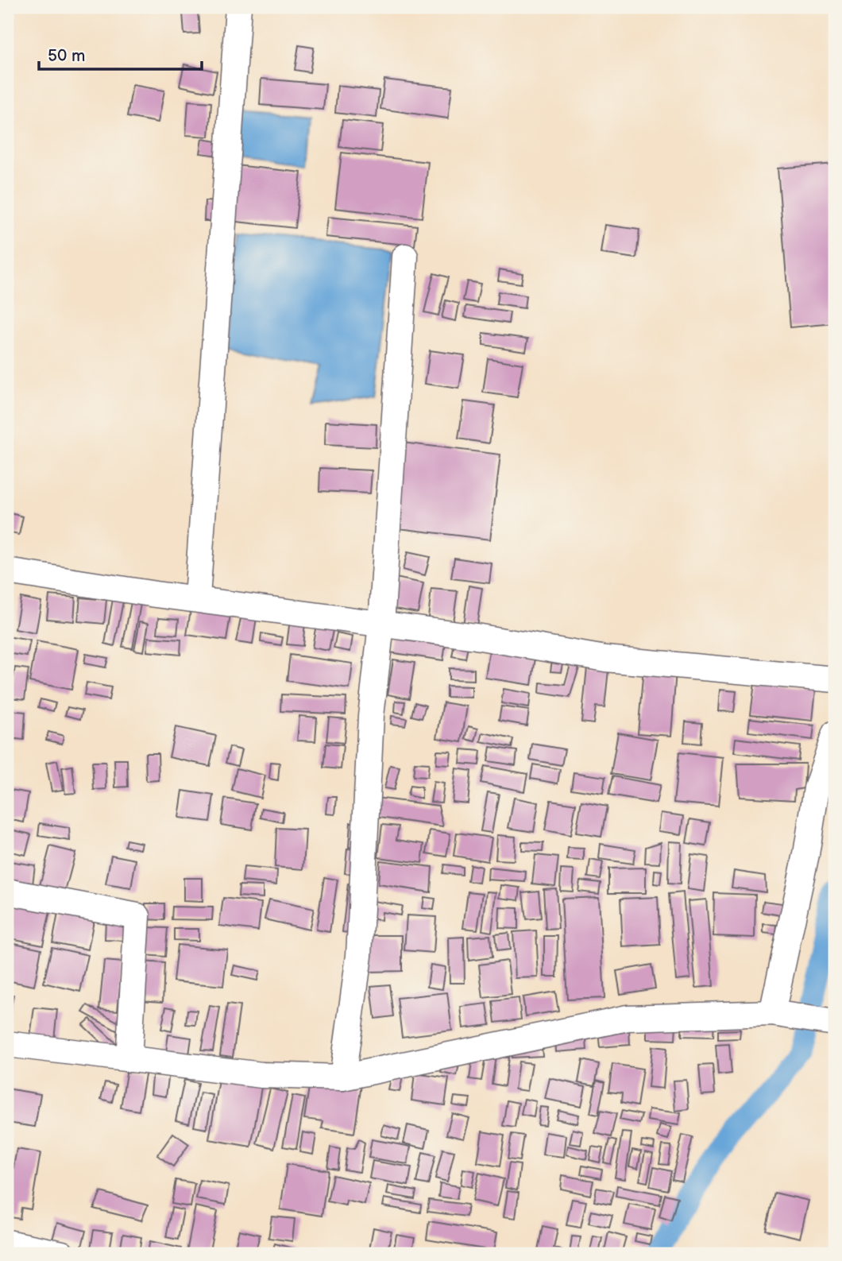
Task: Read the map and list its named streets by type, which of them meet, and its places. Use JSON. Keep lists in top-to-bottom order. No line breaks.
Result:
{"scale_bar":"50 m"}
